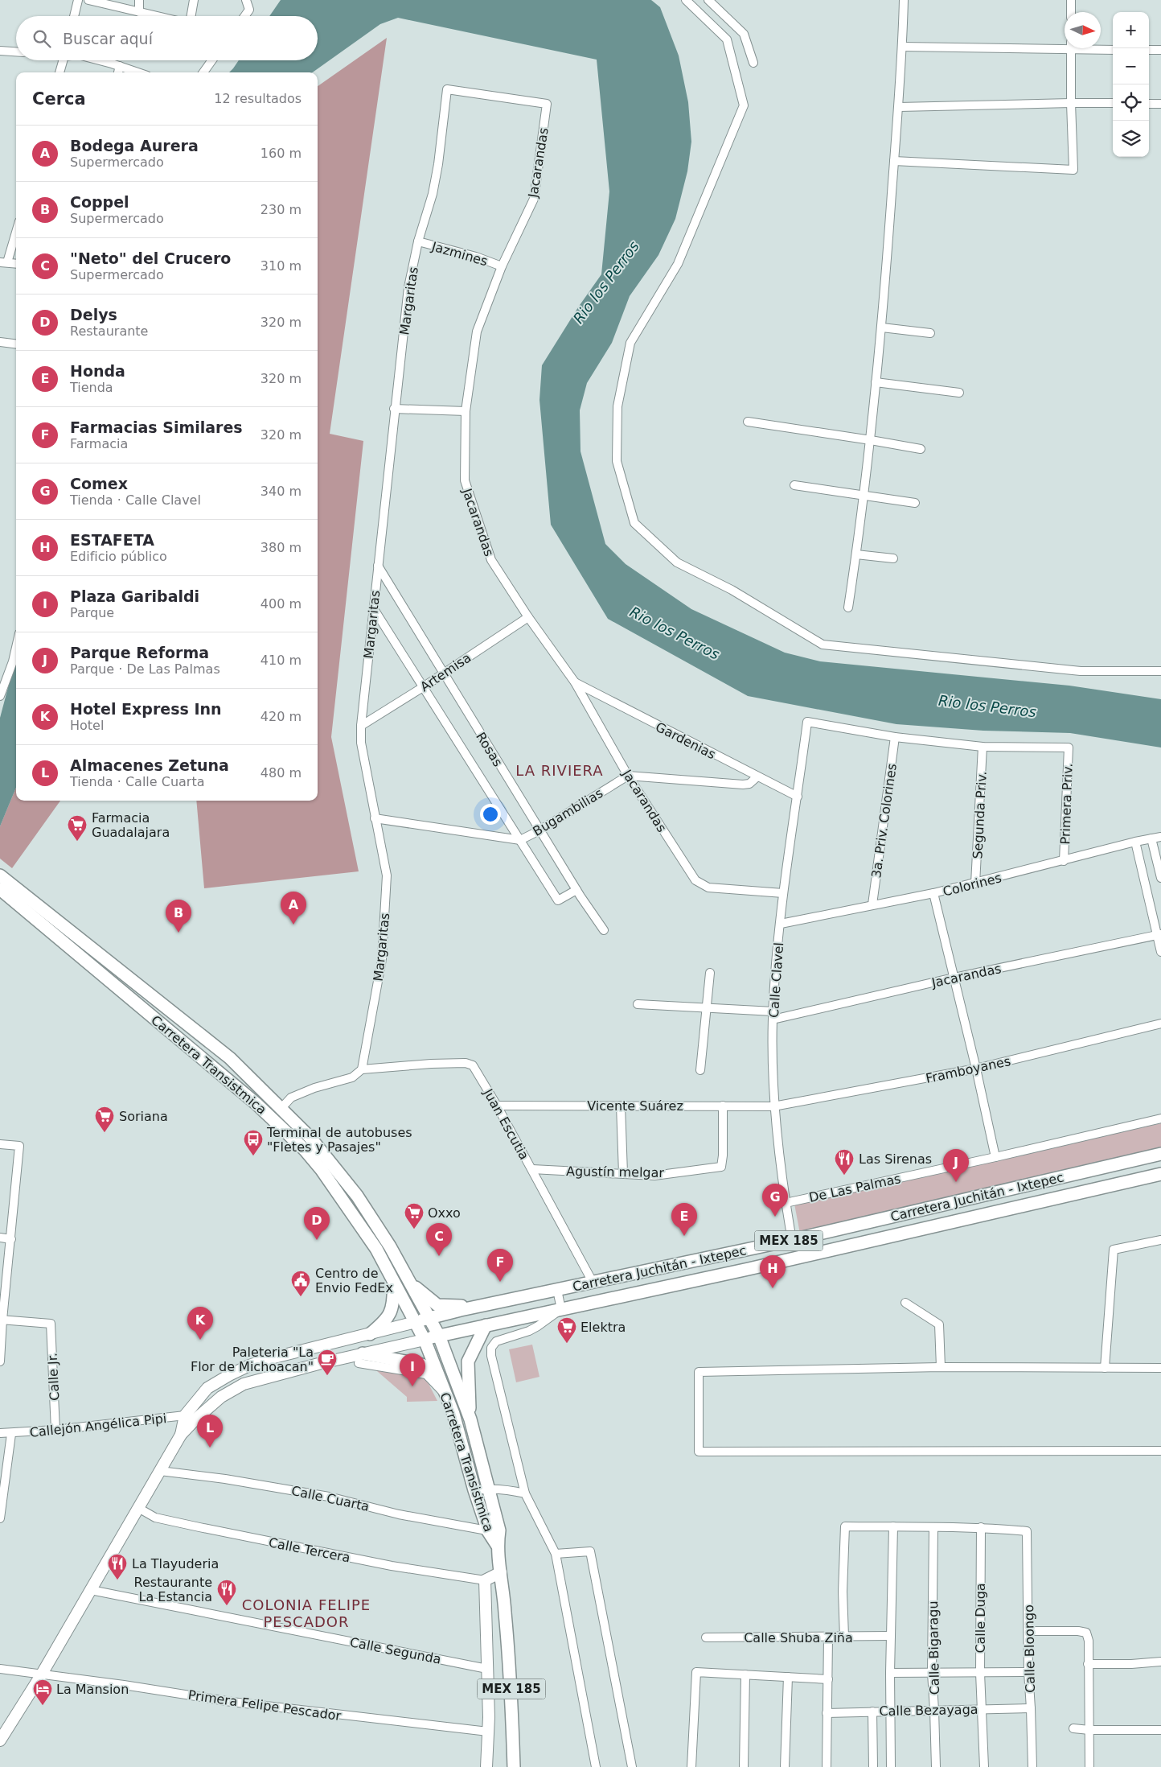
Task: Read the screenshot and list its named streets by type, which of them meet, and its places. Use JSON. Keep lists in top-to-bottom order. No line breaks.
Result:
{"streets":{"main road":["Carretera Transistmica","Carretera Juchitán - Ixtepec","MEX 185"],"street":["Jacarandas","Jazmines","Margaritas","Artemisa","Gardenias","Rosas","Primera Priv.","Bugambilias","Segunda Priv.","3a. Priv. Colorines","Colorines","Calle Clavel","Framboyanes","Vicente Suárez","Juan Escutia","Agustín melgar","De Las Palmas","Calle Jr.","Callejón Angélica Pipi","Calle Cuarta","Calle Tercera","Calle Duga","Calle Shuba Ziña","Calle Bigaragu","Calle Bloongo","Calle Segunda","Primera Felipe Pescador","Calle Bezayaga"]},"crossings":[["Jacarandas","Jazmines"],["Jacarandas","Margaritas"],["Jacarandas","Artemisa"],["Jacarandas","Gardenias"],["Jacarandas","Bugambilias"],["Jacarandas","Calle Clavel"],["Jazmines","Margaritas"],["Margaritas","Artemisa"],["Margaritas","Rosas"],["Margaritas","Bugambilias"],["Margaritas","Juan Escutia"],["Artemisa","Rosas"],["Gardenias","Calle Clavel"],["Rosas","Bugambilias"],["Primera Priv.","Segunda Priv."],["Primera Priv.","Colorines"],["Segunda Priv.","Colorines"],["3a. Priv. Colorines","Colorines"],["3a. Priv. Colorines","Calle Clavel"],["Colorines","Calle Clavel"],["Calle Clavel","Framboyanes"],["Calle Clavel","Vicente Suárez"],["Calle Clavel","De Las Palmas"],["Calle Clavel","Carretera Juchitán - Ixtepec"],["Carretera Transistmica","Carretera Juchitán - Ixtepec"],["Carretera Transistmica","MEX 185"],["Carretera Transistmica","Calle Cuarta"],["Framboyanes","Vicente Suárez"],["Vicente Suárez","Juan Escutia"],["Vicente Suárez","Agustín melgar"],["Juan Escutia","Agustín melgar"],["Juan Escutia","Carretera Juchitán - Ixtepec"],["Calle Jr.","Callejón Angélica Pipi"],["Calle Duga","Calle Bloongo"],["Calle Duga","Calle Bezayaga"],["Calle Bigaragu","Calle Bezayaga"],["Calle Bloongo","Calle Bezayaga"]],"districts":["LA RIVIERA","COLONIA FELIPE PESCADOR"],"water":["Rio los Perros"],"places":{"supermarket":["Farmacia Guadalajara","Soriana","Oxxo","Elektra"],"bus stop":["Terminal de autobuses \"Fletes y Pasajes\""],"restaurant":["Las Sirenas","La Tlayuderia","Restaurante La Estancia"],"public building":["Centro de Envio FedEx"],"cafe":["Paleteria \"La Flor de Michoacan\""],"hotel":["La Mansion"]},"north":"right","page":{"map_buttons":["+","−"],"search":"Buscar aquí","heading":["Cerca","12 resultados"],"list":[{"mark":"A","name":"Bodega Aurera","note":"Supermercado","value":"160 m"},{"mark":"B","name":"Coppel","note":"Supermercado","value":"230 m"},{"mark":"C","name":"\"Neto\" del Crucero","note":"Supermercado","value":"310 m"},{"mark":"D","name":"Delys","note":"Restaurante","value":"320 m"},{"mark":"E","name":"Honda","note":"Tienda","value":"320 m"},{"mark":"F","name":"Farmacias Similares","note":"Farmacia","value":"320 m"},{"mark":"G","name":"Comex","note":"Tienda · Calle Clavel","value":"340 m"},{"mark":"H","name":"ESTAFETA","note":"Edificio público","value":"380 m"},{"mark":"I","name":"Plaza Garibaldi","note":"Parque","value":"400 m"},{"mark":"J","name":"Parque Reforma","note":"Parque · De Las Palmas","value":"410 m"},{"mark":"K","name":"Hotel Express Inn","note":"Hotel","value":"420 m"},{"mark":"L","name":"Almacenes Zetuna","note":"Tienda · Calle Cuarta","value":"480 m"}],"pins":["A","B","J","G","E","D","C","F","H","K","I","L"]}}
